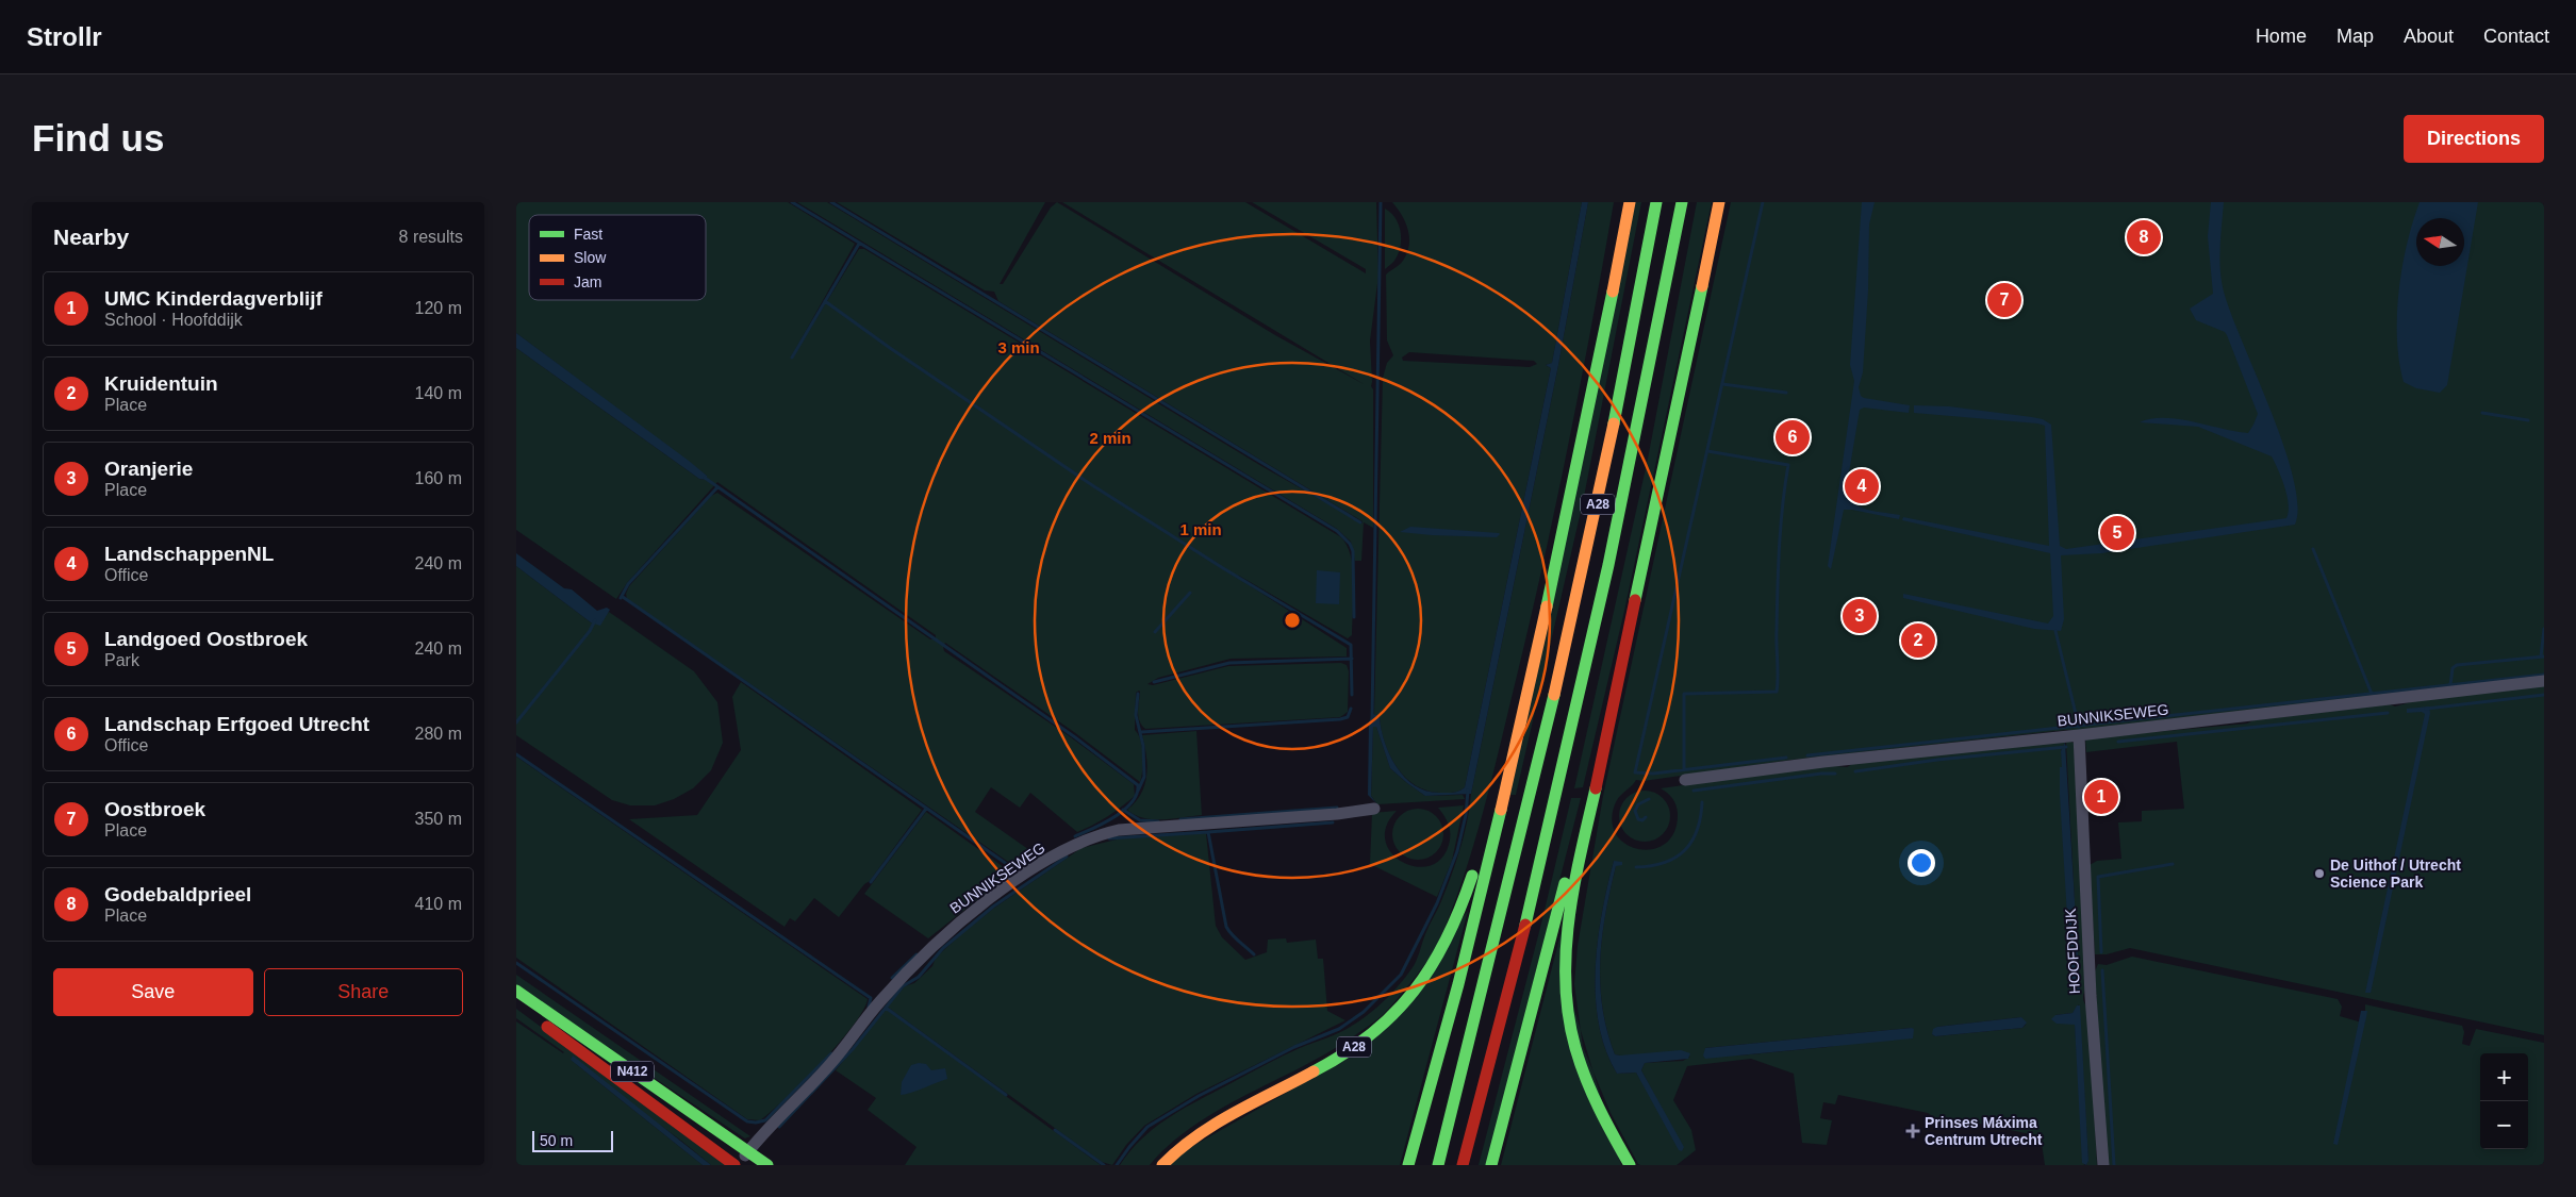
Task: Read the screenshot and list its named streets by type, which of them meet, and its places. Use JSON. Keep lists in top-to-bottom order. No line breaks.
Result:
{"streets":{"main road":["A28","N412"],"street":["BUNNIKSEWEG","HOOFDDIJK"]},"crossings":[["BUNNIKSEWEG","HOOFDDIJK"],["BUNNIKSEWEG","N412"]],"places":{"other":["De Uithof / Utrecht Science Park"],"health":["Prinses Máxima Centrum Utrecht"]},"legend":["Fast","Slow","Jam"],"scale_bar":"50 m","north":"left","page":{"header":"Strollr","nav":["Home","Map","About","Contact"],"buttons":["Directions",["Save","Share"]],"title":"Find us","heading":["Nearby","8 results"],"pins":["8","7","6","4","5","3","2","1"],"list":[{"mark":"1","name":"UMC Kinderdagverblijf","note":"School · Hoofddijk","value":"120 m"},{"mark":"2","name":"Kruidentuin","note":"Place","value":"140 m"},{"mark":"3","name":"Oranjerie","note":"Place","value":"160 m"},{"mark":"4","name":"LandschappenNL","note":"Office","value":"240 m"},{"mark":"5","name":"Landgoed Oostbroek","note":"Park","value":"240 m"},{"mark":"6","name":"Landschap Erfgoed Utrecht","note":"Office","value":"280 m"},{"mark":"7","name":"Oostbroek","note":"Place","value":"350 m"},{"mark":"8","name":"Godebaldprieel","note":"Place","value":"410 m"}],"map_buttons":["+","−"],"scale":"50 m"},"rings":["3 min","2 min","1 min"]}
